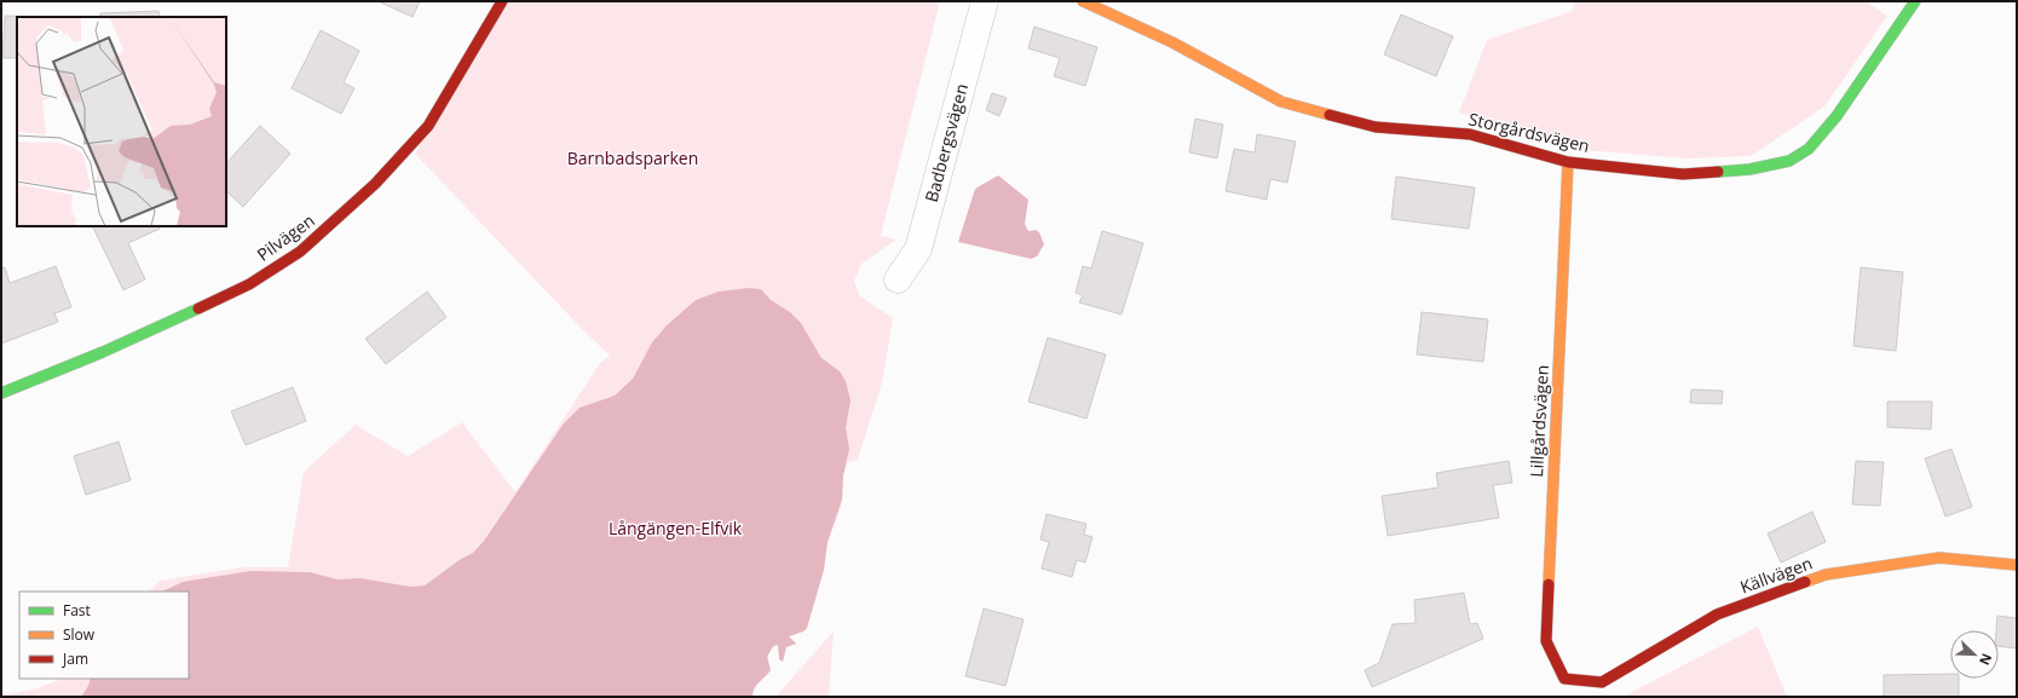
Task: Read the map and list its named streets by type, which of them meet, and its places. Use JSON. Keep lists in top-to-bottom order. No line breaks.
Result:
{"streets":{"street":["Storgårdsvägen","Badbergsvägen","Pilvägen","Lillgårdsvägen","Källvägen"]},"crossings":[["Storgårdsvägen","Lillgårdsvägen"],["Lillgårdsvägen","Källvägen"]],"parks":["Barnbadsparken","Långängen-Elfvik"],"legend":["Fast","Slow","Jam"],"north":"bottom right"}
